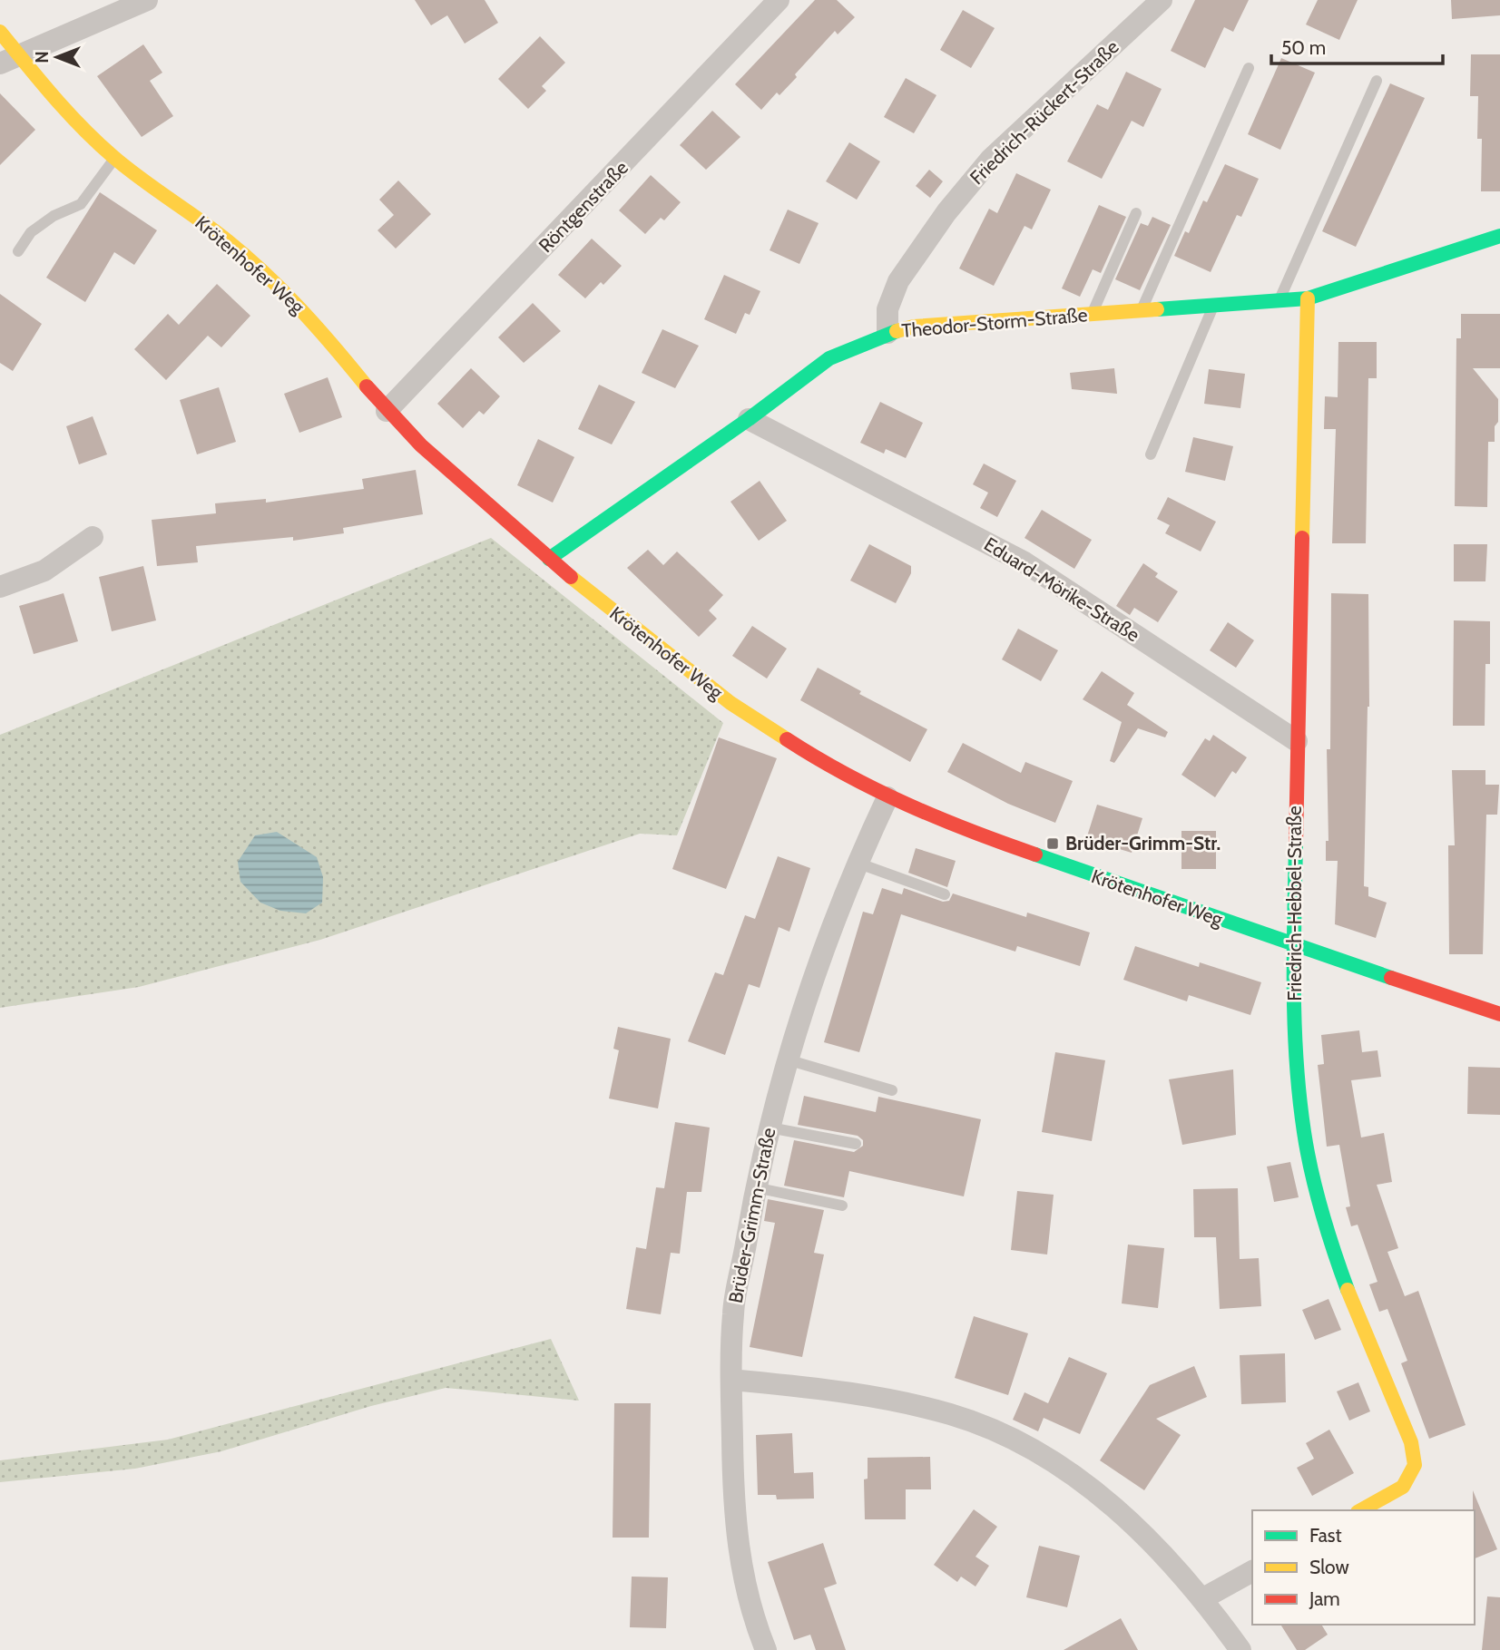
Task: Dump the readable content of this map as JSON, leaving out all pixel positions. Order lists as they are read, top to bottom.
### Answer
{
  "streets": {
    "street": [
      "Friedrich-Rückert-Straße",
      "Röntgenstraße",
      "Krötenhofer Weg",
      "Theodor-Storm-Straße",
      "Eduard-Mörike-Straße",
      "Friedrich-Hebbel-Straße",
      "Brüder-Grimm-Straße"
    ]
  },
  "crossings": [
    ["Friedrich-Rückert-Straße", "Theodor-Storm-Straße"],
    ["Röntgenstraße", "Krötenhofer Weg"],
    ["Krötenhofer Weg", "Theodor-Storm-Straße"],
    ["Krötenhofer Weg", "Friedrich-Hebbel-Straße"],
    ["Krötenhofer Weg", "Brüder-Grimm-Straße"],
    ["Theodor-Storm-Straße", "Eduard-Mörike-Straße"],
    ["Theodor-Storm-Straße", "Friedrich-Hebbel-Straße"],
    ["Eduard-Mörike-Straße", "Friedrich-Hebbel-Straße"]
  ],
  "places": {
    "transit": ["Brüder-Grimm-Str."]
  },
  "legend": ["Fast", "Slow", "Jam"],
  "scale_bar": "50 m",
  "north": "left"
}
